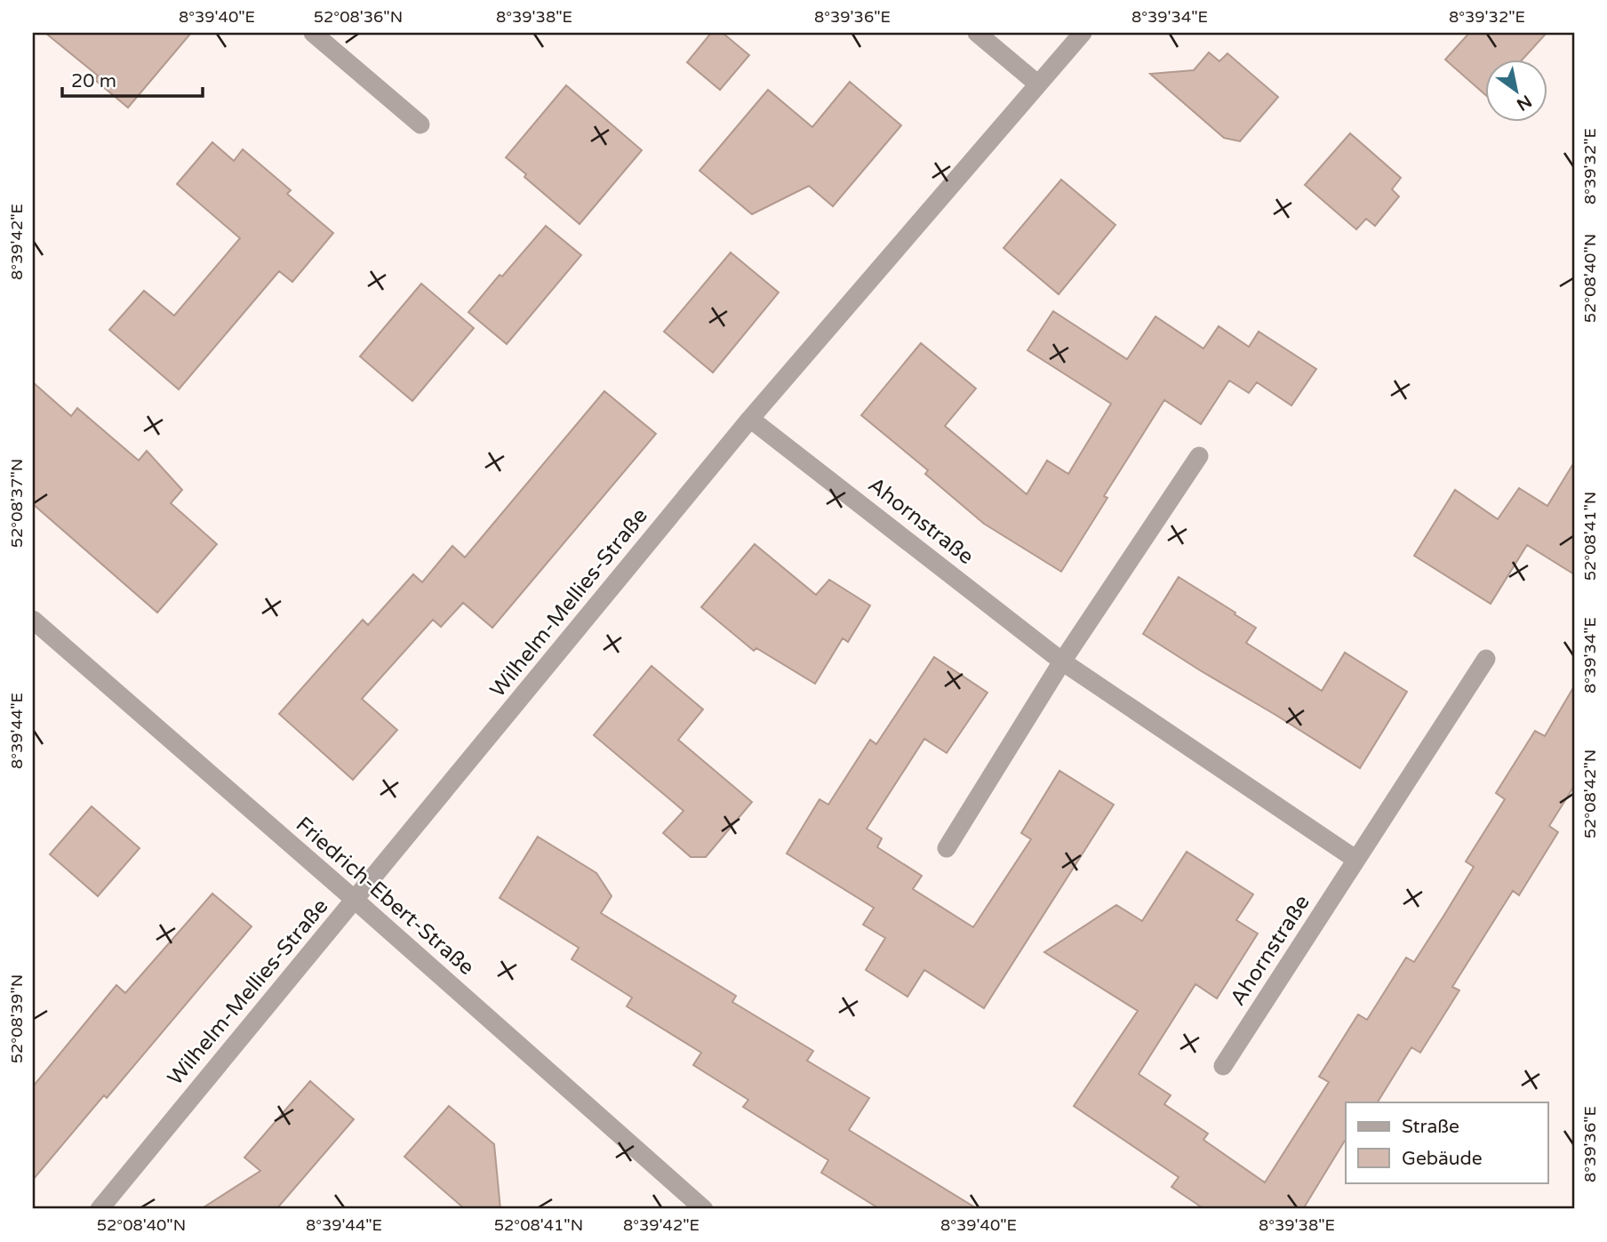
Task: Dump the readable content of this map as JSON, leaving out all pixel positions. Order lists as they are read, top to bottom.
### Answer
{
  "streets": {
    "street": ["Ahornstraße", "Wilhelm-Mellies-Straße", "Friedrich-Ebert-Straße"]
  },
  "crossings": [
    ["Ahornstraße", "Wilhelm-Mellies-Straße"],
    ["Wilhelm-Mellies-Straße", "Friedrich-Ebert-Straße"]
  ],
  "legend": ["Straße", "Gebäude"],
  "scale_bar": "20 m",
  "north": "bottom right",
  "coordinates": [
    "8°39'40\"E",
    "52°08'36\"N",
    "8°39'38\"E",
    "8°39'36\"E",
    "8°39'34\"E",
    "8°39'32\"E",
    "8°39'42\"E",
    "52°08'40\"N",
    "52°08'37\"N",
    "52°08'41\"N",
    "8°39'44\"E",
    "52°08'42\"N",
    "52°08'39\"N"
  ]
}
